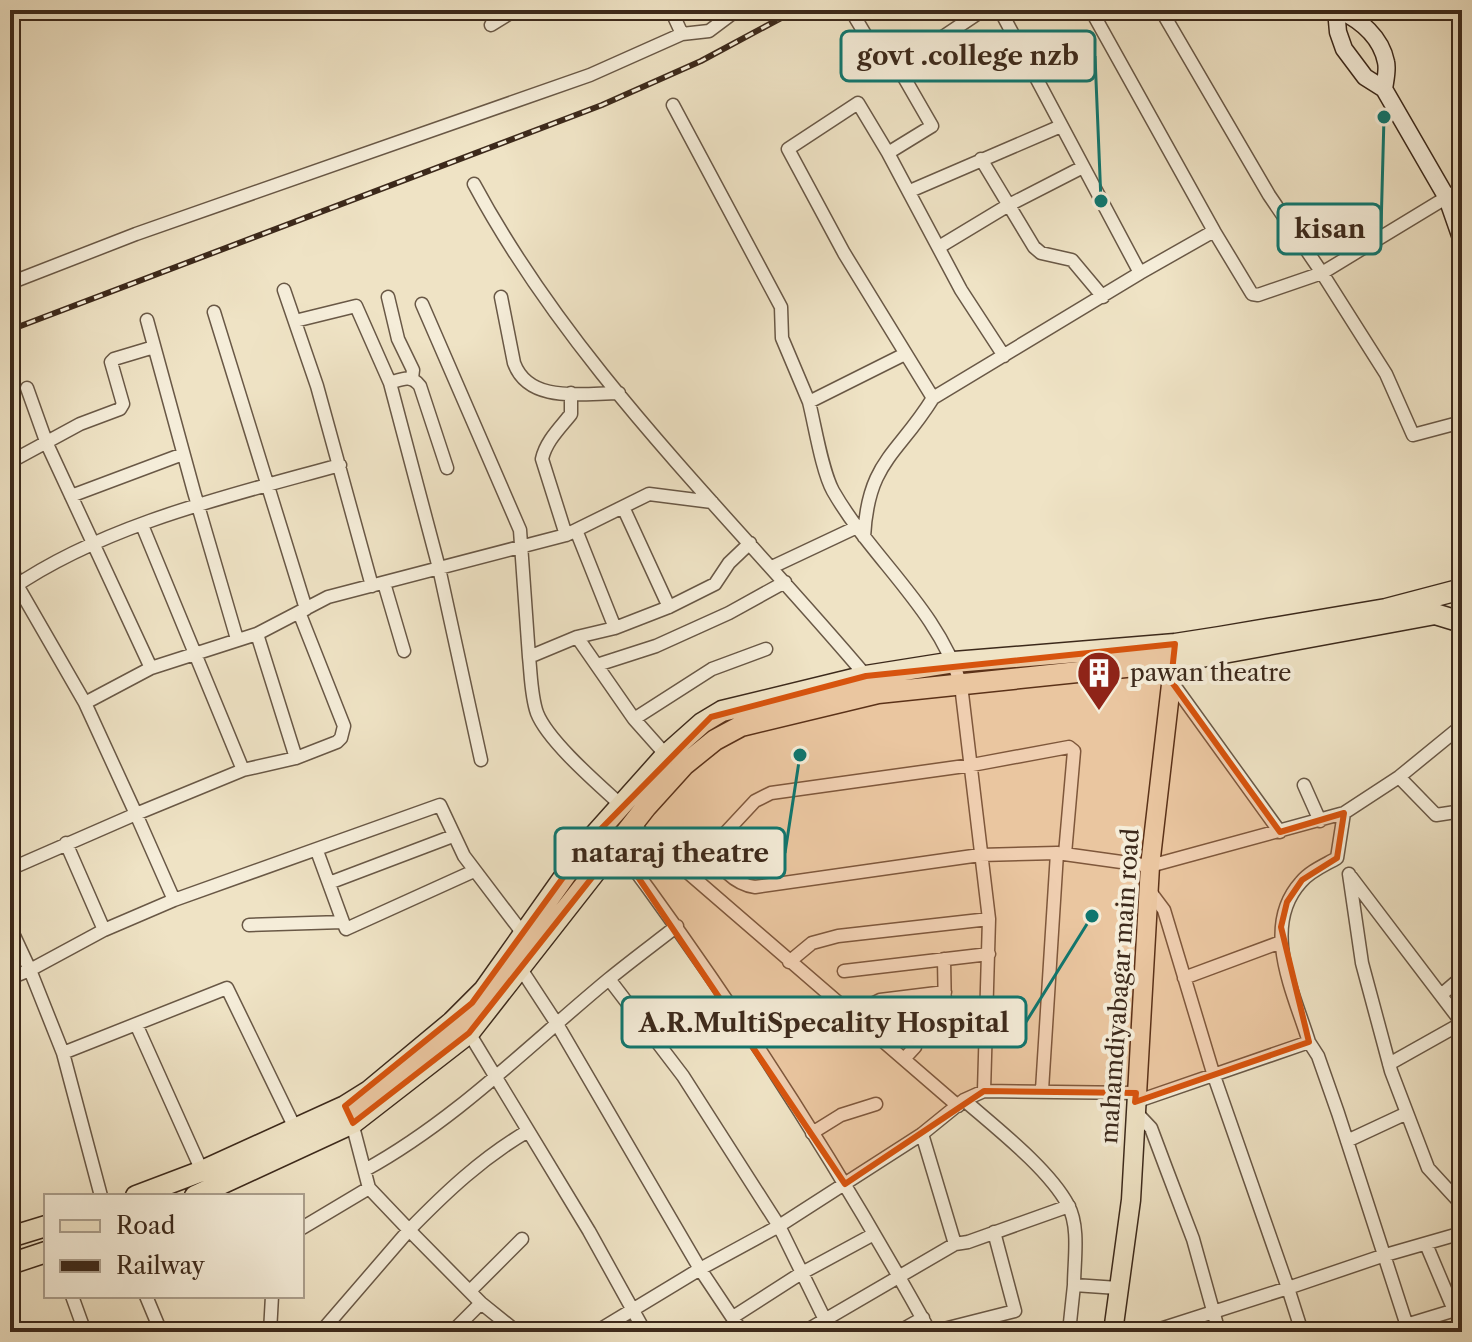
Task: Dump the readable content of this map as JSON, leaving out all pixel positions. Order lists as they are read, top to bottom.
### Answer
{
  "streets": {
    "main road": ["mahamdiyabagar main road"]
  },
  "places": {
    "other": [
      "kisan",
      "govt .college nzb",
      "nataraj theatre",
      "A.R.MultiSpecality Hospital"
    ],
    "building": ["pawan theatre"]
  },
  "legend": ["Road", "Railway"]
}
